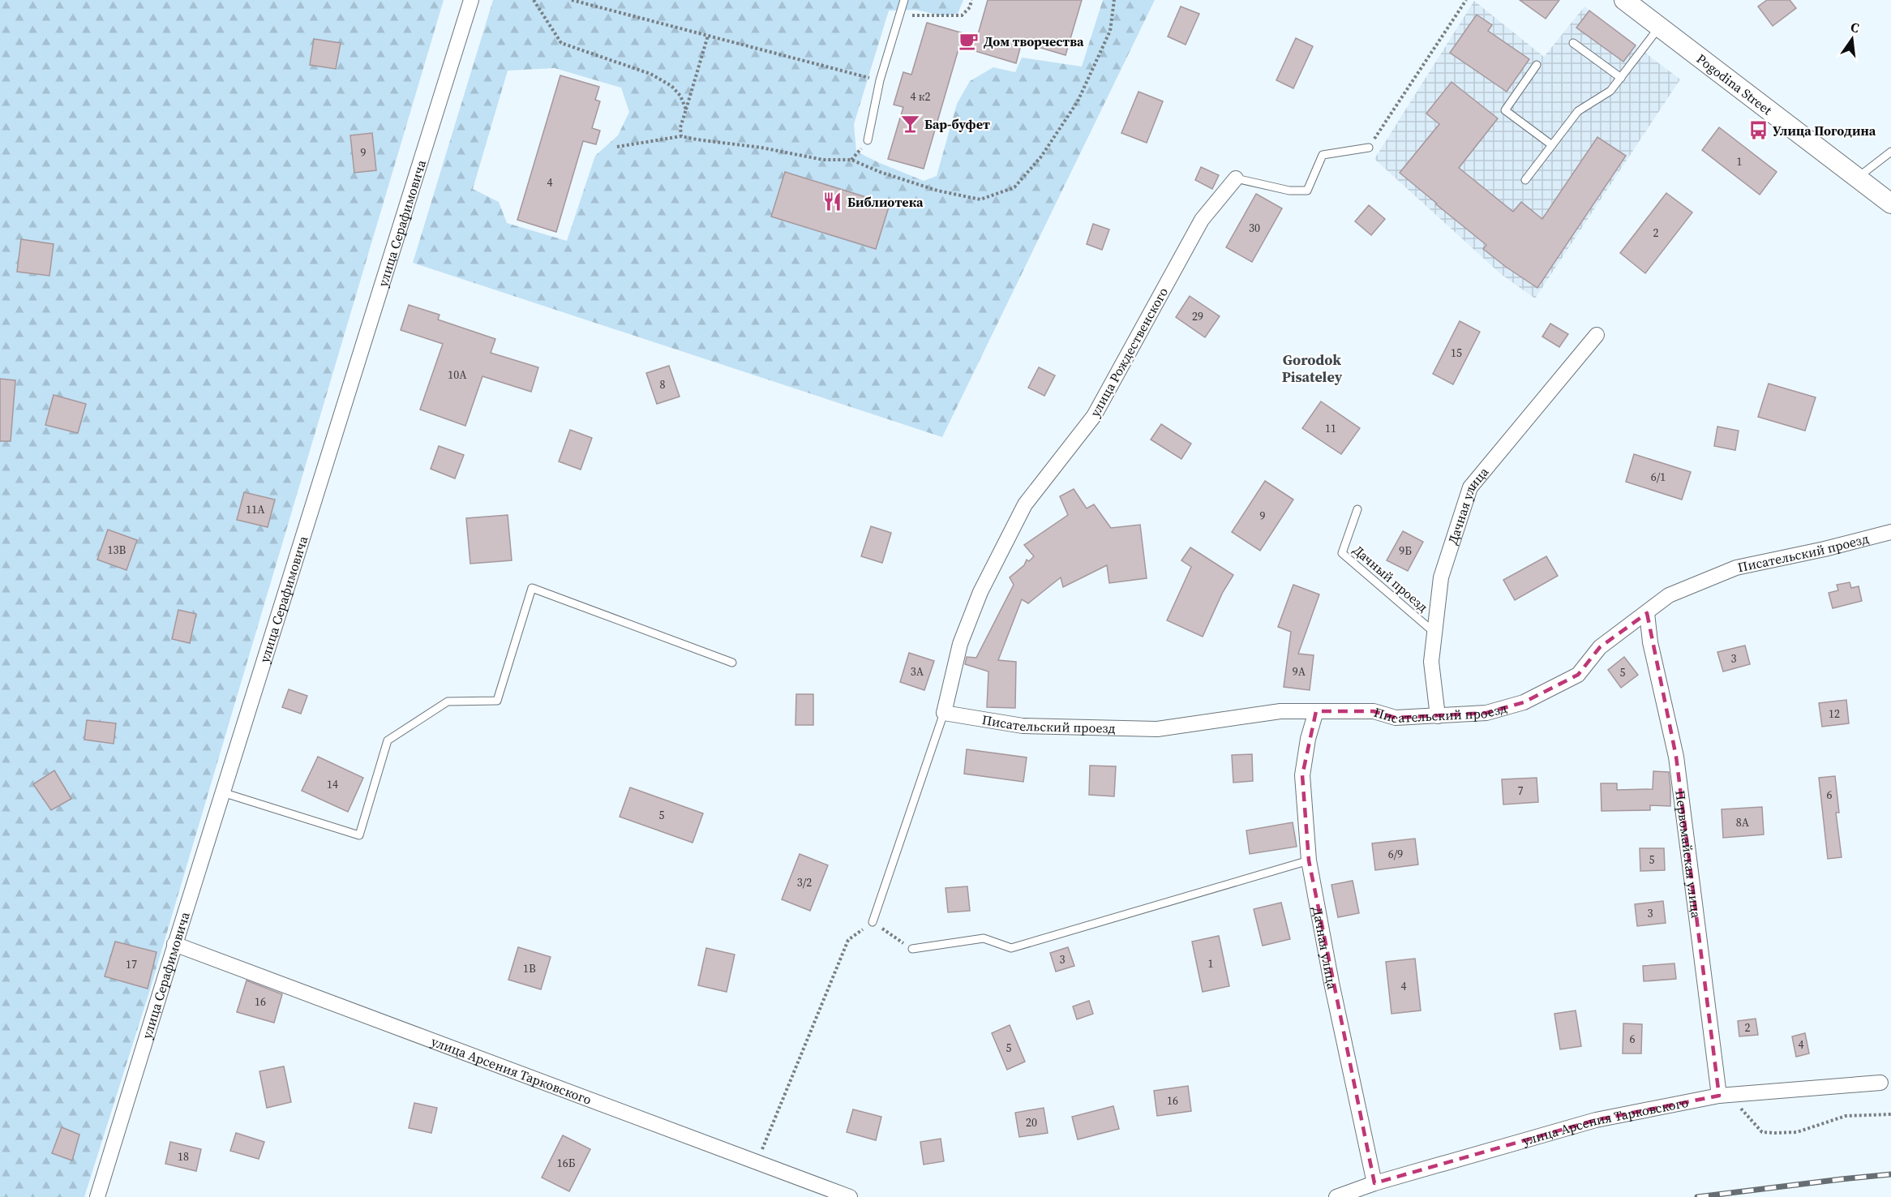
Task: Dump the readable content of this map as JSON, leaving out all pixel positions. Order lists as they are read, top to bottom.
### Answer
{
  "streets": {
    "main road": ["Pogodina Street"],
    "street": [
      "улица Серафимовича",
      "улица Рождественского",
      "Дачная улица",
      "Писательский проезд",
      "Первомайская улица",
      "улица Арсения Тарковского"
    ],
    "lane": ["Дачный проезд"]
  },
  "crossings": [
    ["улица Серафимовича", "улица Арсения Тарковского"],
    ["улица Рождественского", "Писательский проезд"],
    ["Дачная улица", "Писательский проезд"],
    ["Дачная улица", "Дачный проезд"],
    ["Дачная улица", "улица Арсения Тарковского"],
    ["Писательский проезд", "Первомайская улица"],
    ["Первомайская улица", "улица Арсения Тарковского"]
  ],
  "districts": ["Gorodok Pisateley"],
  "places": {
    "cafe": ["Дом творчества"],
    "bar": ["Бар-буфет"],
    "bus stop": ["Улица Погодина"],
    "restaurant": ["Библиотека"]
  },
  "house_numbers": [
    "4 к2",
    "9",
    "1",
    "4",
    "30",
    "2",
    "29",
    "15",
    "10А",
    "8",
    "11",
    "6/1",
    "11А",
    "9",
    "13В",
    "9Б",
    "3",
    "3А",
    "9А",
    "5",
    "12",
    "14",
    "7",
    "6",
    "5",
    "8А",
    "6/9",
    "5",
    "3/2",
    "3",
    "3",
    "1",
    "17",
    "1В",
    "4",
    "16",
    "2",
    "6",
    "4",
    "5",
    "16",
    "20",
    "18",
    "16Б"
  ],
  "north": "top"
}
